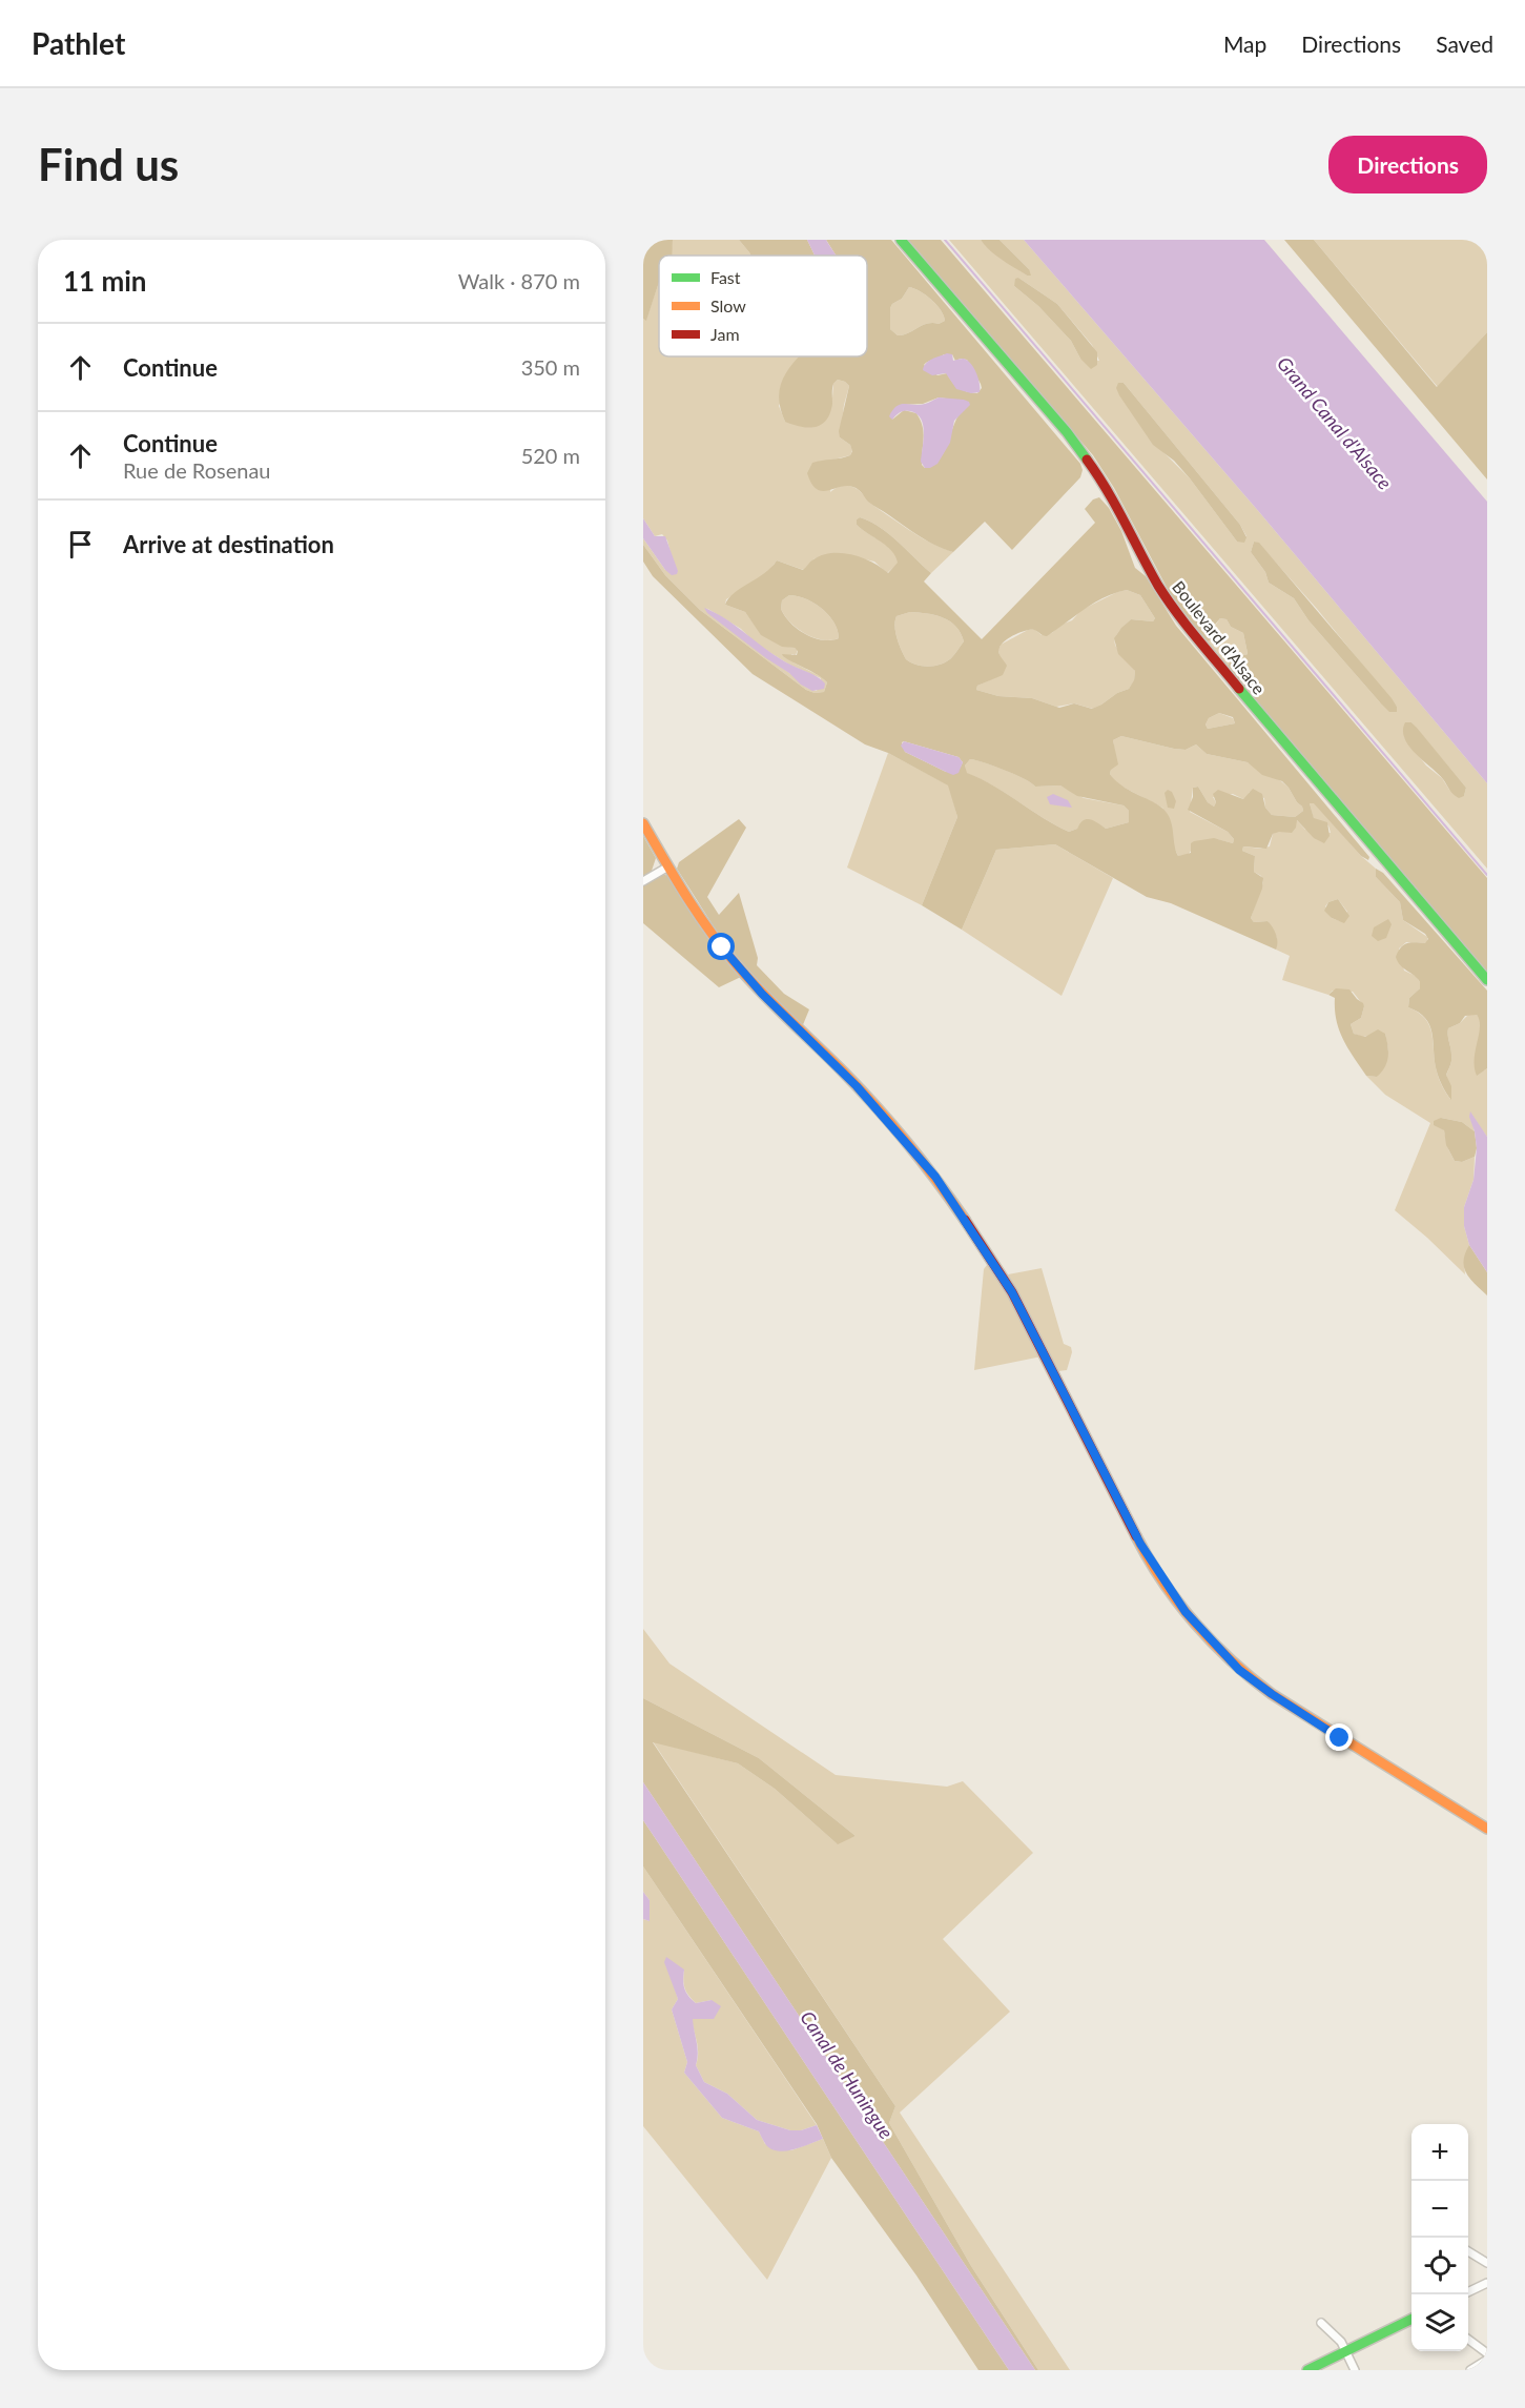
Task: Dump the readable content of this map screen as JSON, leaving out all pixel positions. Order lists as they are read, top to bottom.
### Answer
{
  "streets": {
    "main road": ["Boulevard d'Alsace"]
  },
  "water": ["Grand Canal d'Alsace", "Canal de Huningue"],
  "legend": ["Fast", "Slow", "Jam"],
  "page": {
    "header": "Pathlet",
    "nav": ["Map", "Directions", "Saved"],
    "buttons": "Directions",
    "title": "Find us",
    "heading": ["11 min", "Walk · 870 m"],
    "list": [
      ["Continue", "350 m"],
      ["Continue", "Rue de Rosenau", "520 m"],
      "Arrive at destination"
    ],
    "map_buttons": ["+", "−"]
  }
}
